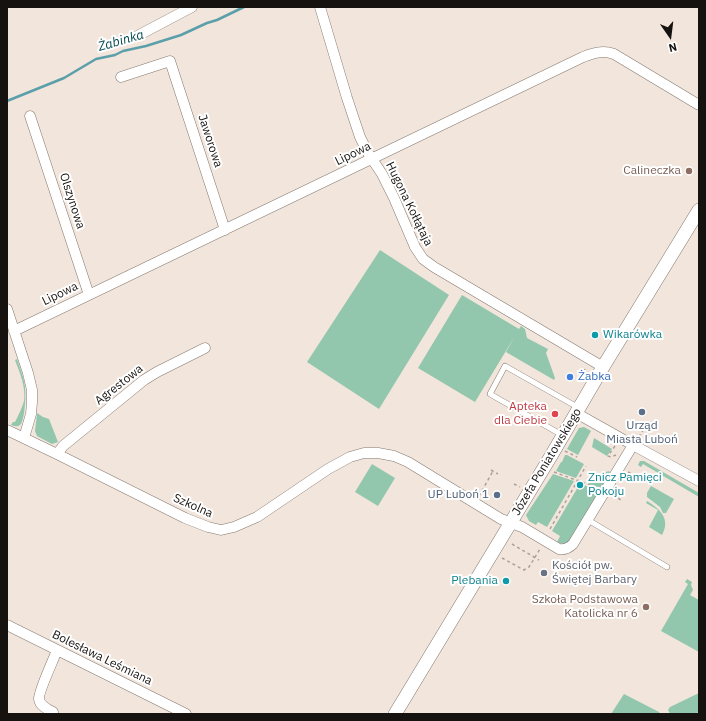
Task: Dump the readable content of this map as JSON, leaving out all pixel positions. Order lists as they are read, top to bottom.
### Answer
{
  "streets": {
    "street": [
      "Jaworowa",
      "Lipowa",
      "Olszynowa",
      "Hugona Kołłątaja",
      "Agrestowa",
      "Józefa Poniatowskiego",
      "Szkolna",
      "Bolesława Leśmiana"
    ]
  },
  "crossings": [
    ["Jaworowa", "Lipowa"],
    ["Lipowa", "Olszynowa"],
    ["Lipowa", "Hugona Kołłątaja"],
    ["Hugona Kołłątaja", "Józefa Poniatowskiego"],
    ["Agrestowa", "Szkolna"],
    ["Józefa Poniatowskiego", "Szkolna"]
  ],
  "water": ["Żabinka"],
  "places": [
    "Calineczka",
    "Wikarówka",
    "Żabka",
    "Urząd Miasta Luboń",
    "Apteka dla Ciebie",
    "Znicz Pamięci Pokoju",
    "UP Luboń 1",
    "Kościół pw. Świętej Barbary",
    "Plebania",
    "Szkoła Podstawowa Katolicka nr 6"
  ],
  "north": "bottom"
}
